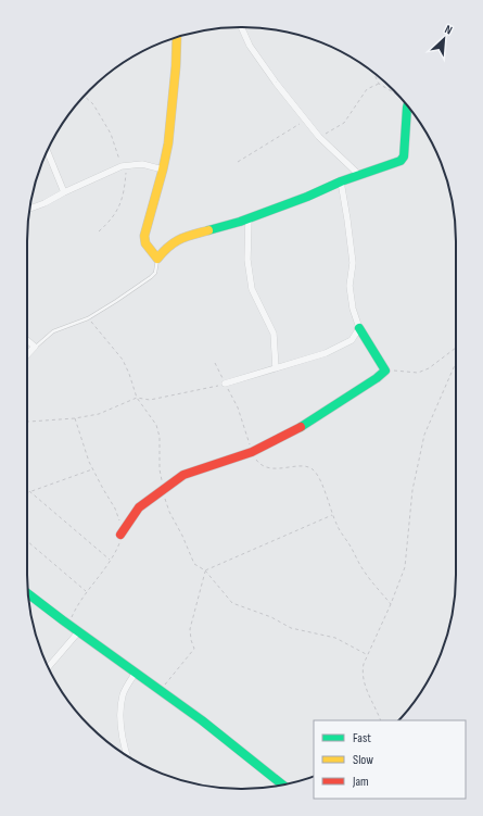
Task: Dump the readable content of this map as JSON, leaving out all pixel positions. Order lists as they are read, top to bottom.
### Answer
{
  "legend": ["Fast", "Slow", "Jam"],
  "north": "top right"
}
